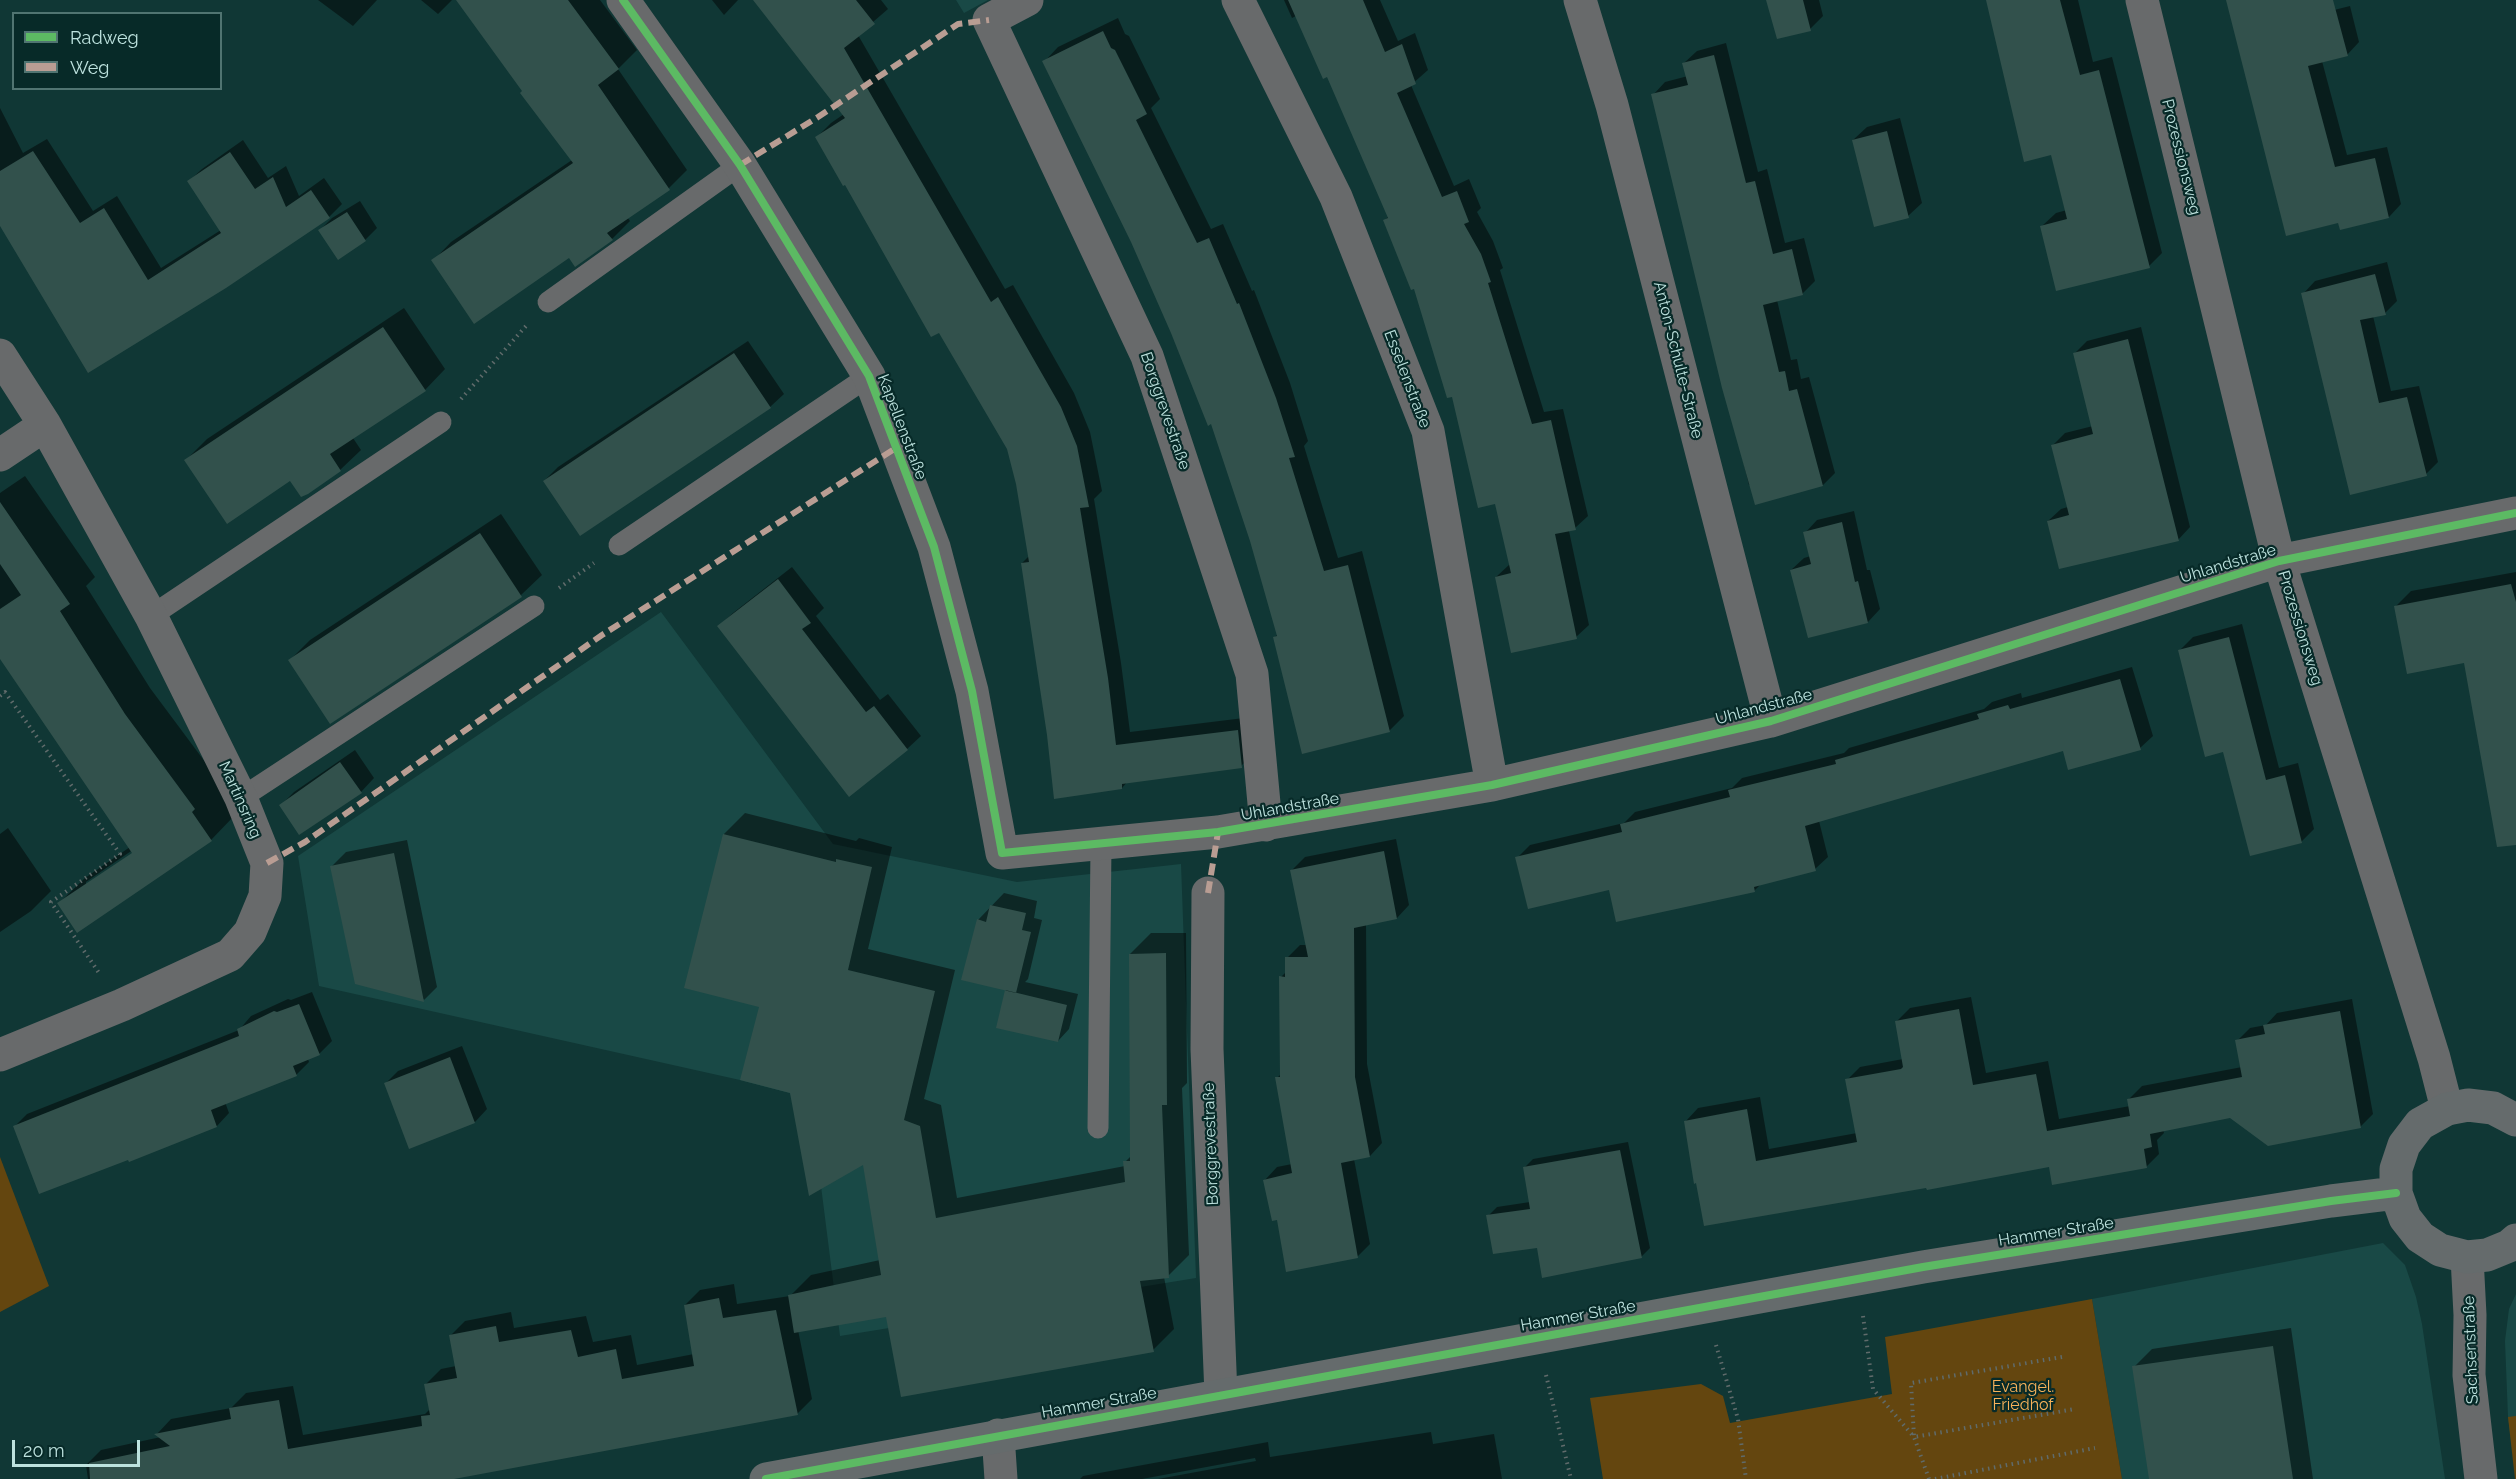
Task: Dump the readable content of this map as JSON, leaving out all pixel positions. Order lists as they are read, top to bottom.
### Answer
{
  "streets": {
    "main road": ["Hammer Straße"],
    "street": [
      "Prozessionsweg",
      "Anton-Schulte-Straße",
      "Esselenstraße",
      "Borggrevestraße",
      "Kapellenstraße",
      "Uhlandstraße",
      "Martinsring",
      "Sachsenstraße"
    ]
  },
  "crossings": [
    ["Prozessionsweg", "Uhlandstraße"],
    ["Anton-Schulte-Straße", "Uhlandstraße"],
    ["Esselenstraße", "Uhlandstraße"],
    ["Borggrevestraße", "Uhlandstraße"],
    ["Borggrevestraße", "Hammer Straße"],
    ["Kapellenstraße", "Uhlandstraße"]
  ],
  "parks": ["Evangel. Friedhof"],
  "legend": ["Radweg", "Weg"],
  "scale_bar": "20 m"
}
